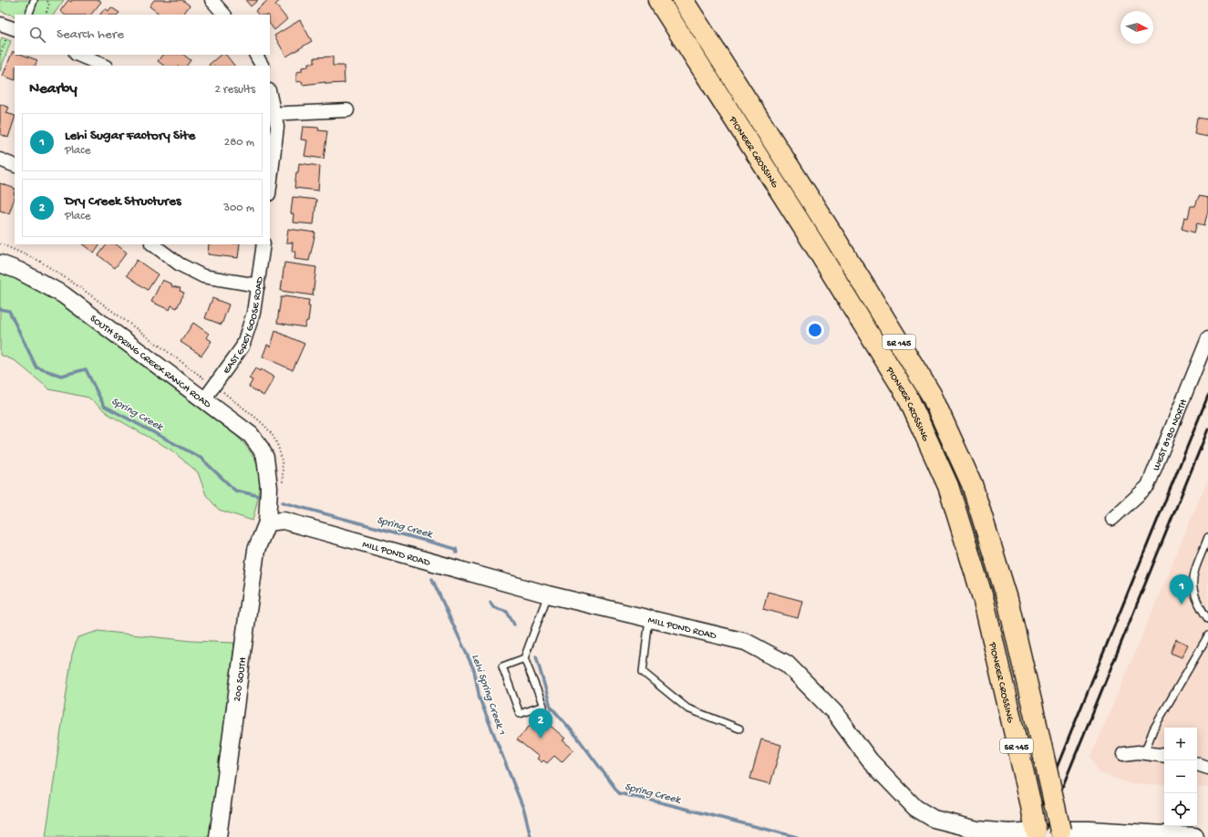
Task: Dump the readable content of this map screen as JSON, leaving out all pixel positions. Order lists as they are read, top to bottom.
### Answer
{
  "streets": {
    "highway": ["PIONEER CROSSING", "SR 145"],
    "street": [
      "EAST GREY GOOSE ROAD",
      "SOUTH SPRING CREEK RANCH ROAD",
      "WEST 8180 NORTH",
      "MILL POND ROAD",
      "200 SOUTH"
    ]
  },
  "crossings": [
    ["PIONEER CROSSING", "MILL POND ROAD"],
    ["EAST GREY GOOSE ROAD", "SOUTH SPRING CREEK RANCH ROAD"],
    ["SOUTH SPRING CREEK RANCH ROAD", "MILL POND ROAD"],
    ["SOUTH SPRING CREEK RANCH ROAD", "200 SOUTH"],
    ["MILL POND ROAD", "200 SOUTH"]
  ],
  "water": ["Spring Creek", "Lehi Spring Creek 1"],
  "north": "right",
  "page": {
    "search": "Search here",
    "heading": ["Nearby", "2 results"],
    "list": [
      {
        "mark": "1",
        "name": "Lehi Sugar Factory Site",
        "note": "Place",
        "value": "280 m"
      },
      {
        "mark": "2",
        "name": "Dry Creek Structures",
        "note": "Place",
        "value": "300 m"
      }
    ],
    "pins": ["1", "2"],
    "map_buttons": ["+", "−"]
  }
}
